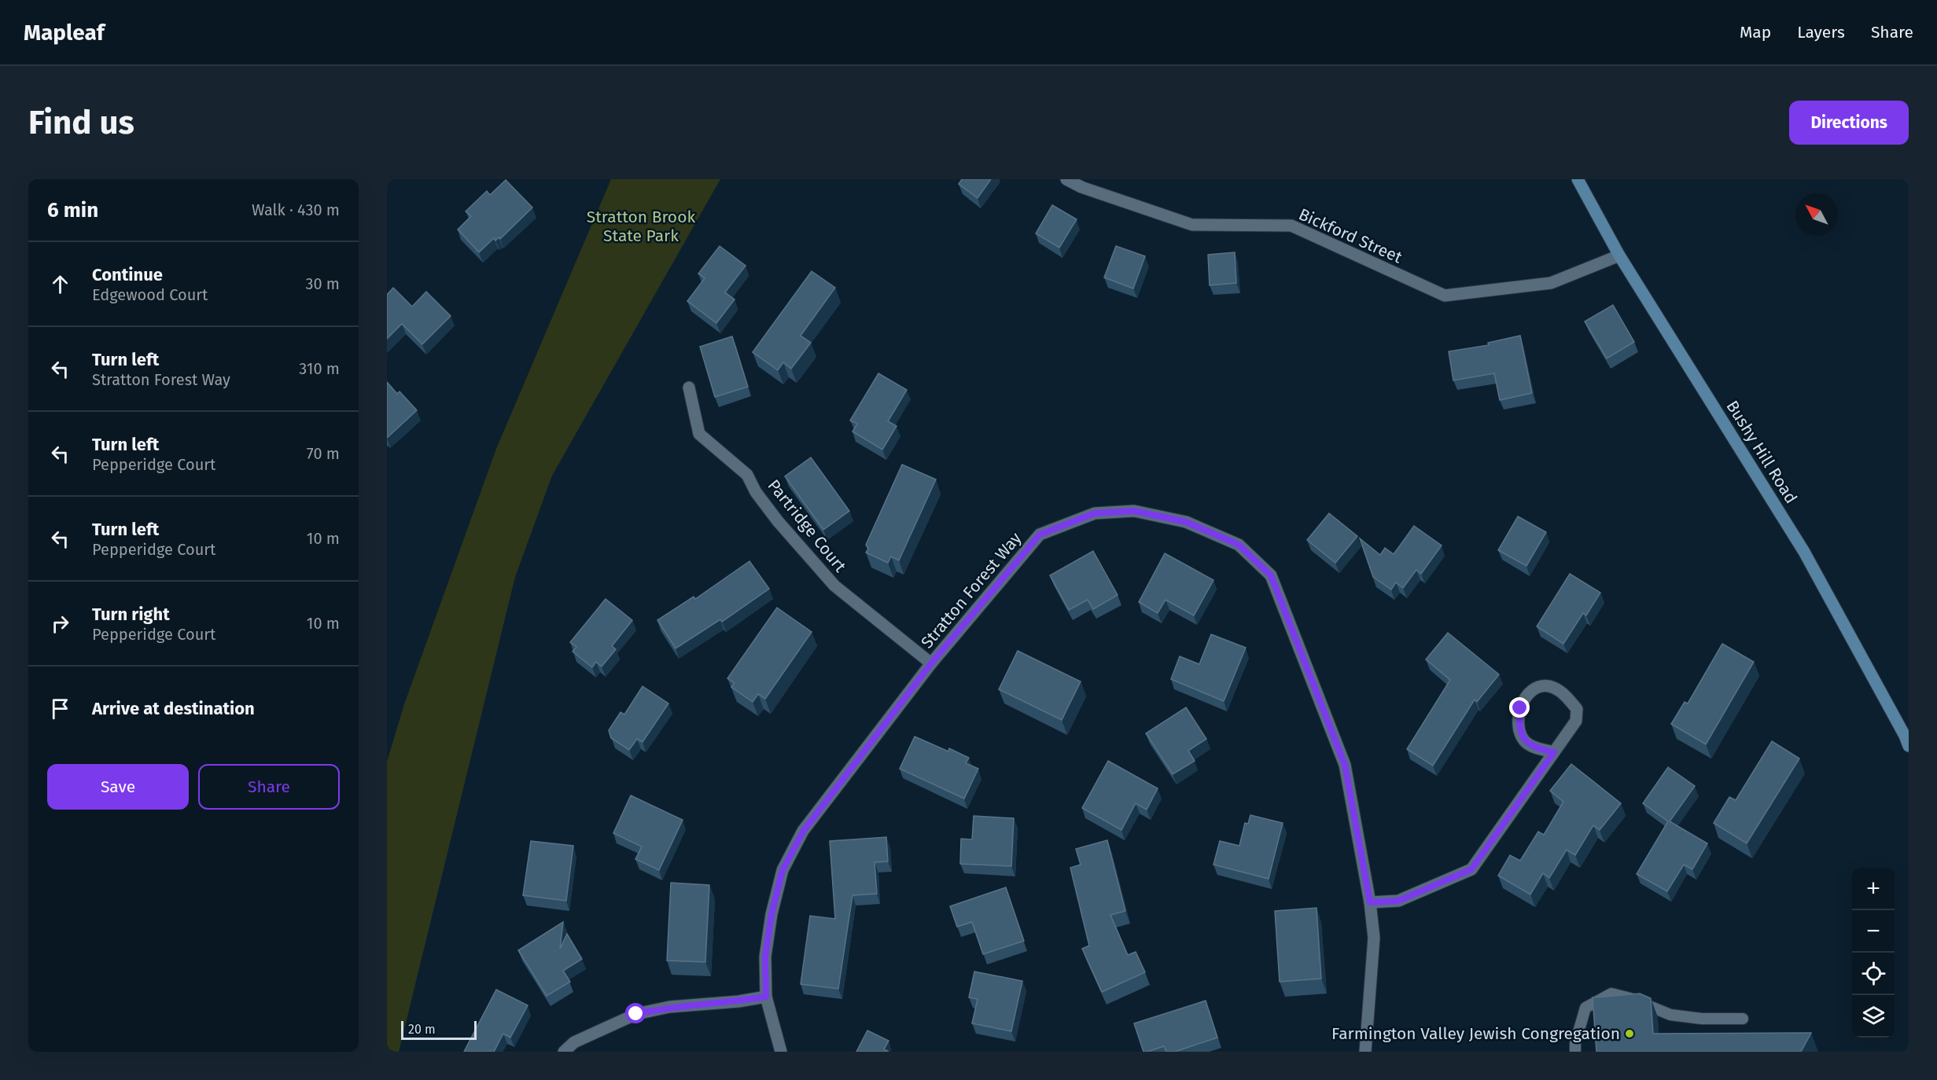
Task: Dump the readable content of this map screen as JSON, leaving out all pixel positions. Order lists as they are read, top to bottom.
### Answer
{
  "streets": {
    "main road": ["Bushy Hill Road"],
    "street": ["Bickford Street", "Partridge Court", "Stratton Forest Way"]
  },
  "crossings": [
    ["Bickford Street", "Bushy Hill Road"],
    ["Partridge Court", "Stratton Forest Way"]
  ],
  "parks": ["Stratton Brook State Park"],
  "places": ["Farmington Valley Jewish Congregation"],
  "scale_bar": "20 m",
  "north": "top left",
  "page": {
    "header": "Mapleaf",
    "nav": ["Map", "Layers", "Share"],
    "buttons": [
      "Directions",
      ["Save", "Share"]
    ],
    "title": "Find us",
    "heading": ["6 min", "Walk · 430 m"],
    "list": [
      ["Continue", "Edgewood Court", "30 m"],
      ["Turn left", "Stratton Forest Way", "310 m"],
      ["Turn left", "Pepperidge Court", "70 m"],
      ["Turn left", "Pepperidge Court", "10 m"],
      ["Turn right", "Pepperidge Court", "10 m"],
      "Arrive at destination"
    ],
    "map_buttons": ["+", "−"],
    "scale": "20 m"
  }
}
